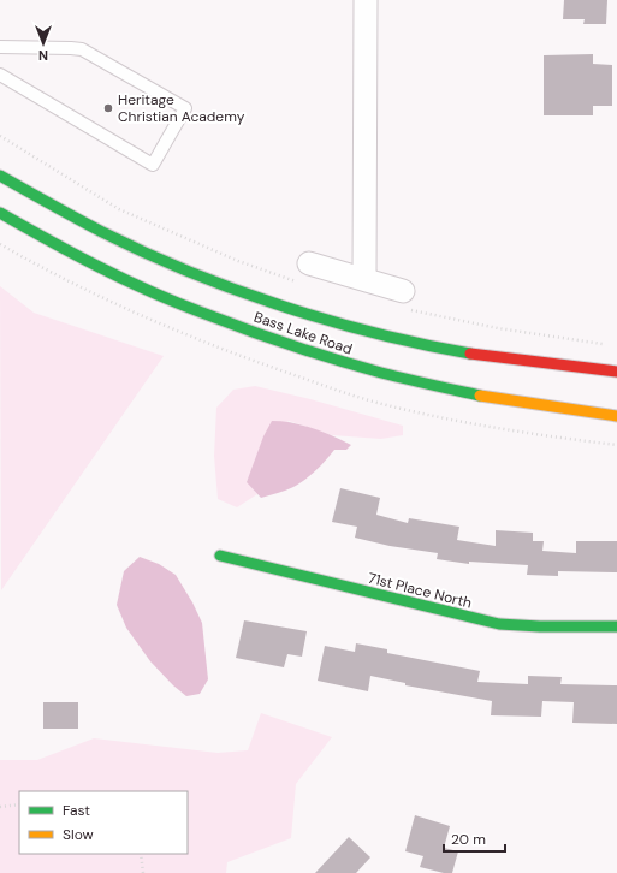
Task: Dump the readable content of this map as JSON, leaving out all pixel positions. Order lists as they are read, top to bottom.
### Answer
{
  "streets": {
    "main road": ["Bass Lake Road", "71st Place North"]
  },
  "places": ["Heritage Christian Academy"],
  "legend": ["Fast", "Slow"],
  "scale_bar": "20 m",
  "north": "bottom"
}
